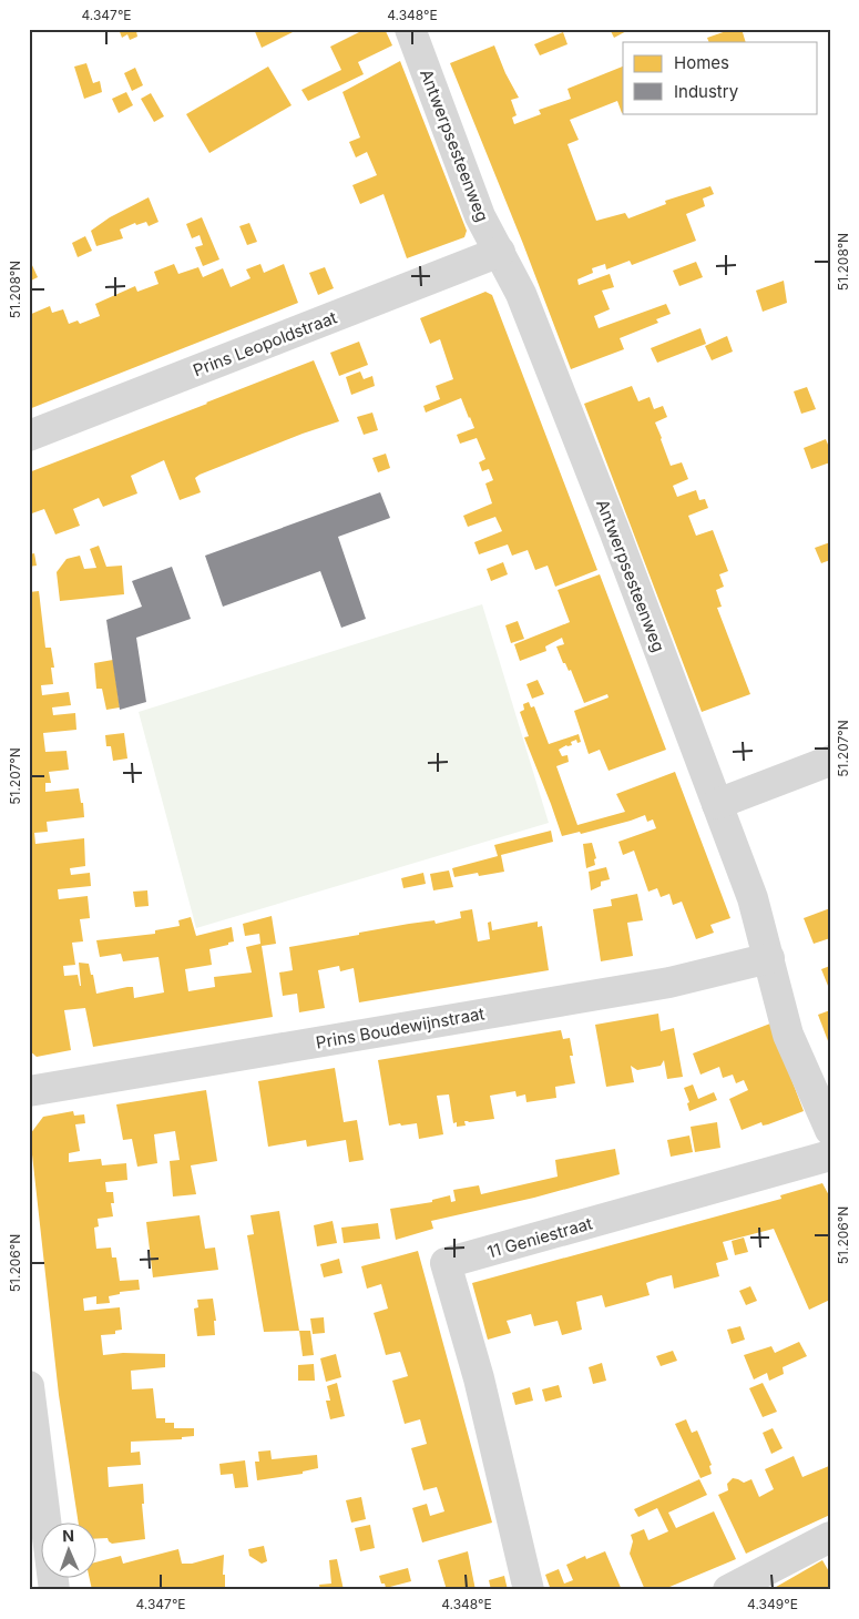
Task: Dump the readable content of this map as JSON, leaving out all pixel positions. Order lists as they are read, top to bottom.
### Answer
{
  "streets": {
    "street": [
      "Antwerpsesteenweg",
      "Prins Leopoldstraat",
      "Prins Boudewijnstraat",
      "11 Geniestraat"
    ]
  },
  "crossings": [
    ["Antwerpsesteenweg", "Prins Leopoldstraat"],
    ["Antwerpsesteenweg", "Prins Boudewijnstraat"]
  ],
  "legend": ["Homes", "Industry"],
  "north": "top",
  "coordinates": [
    "4.347°E",
    "4.348°E",
    "51.208°N",
    "51.207°N",
    "51.206°N",
    "4.349°E"
  ]
}
